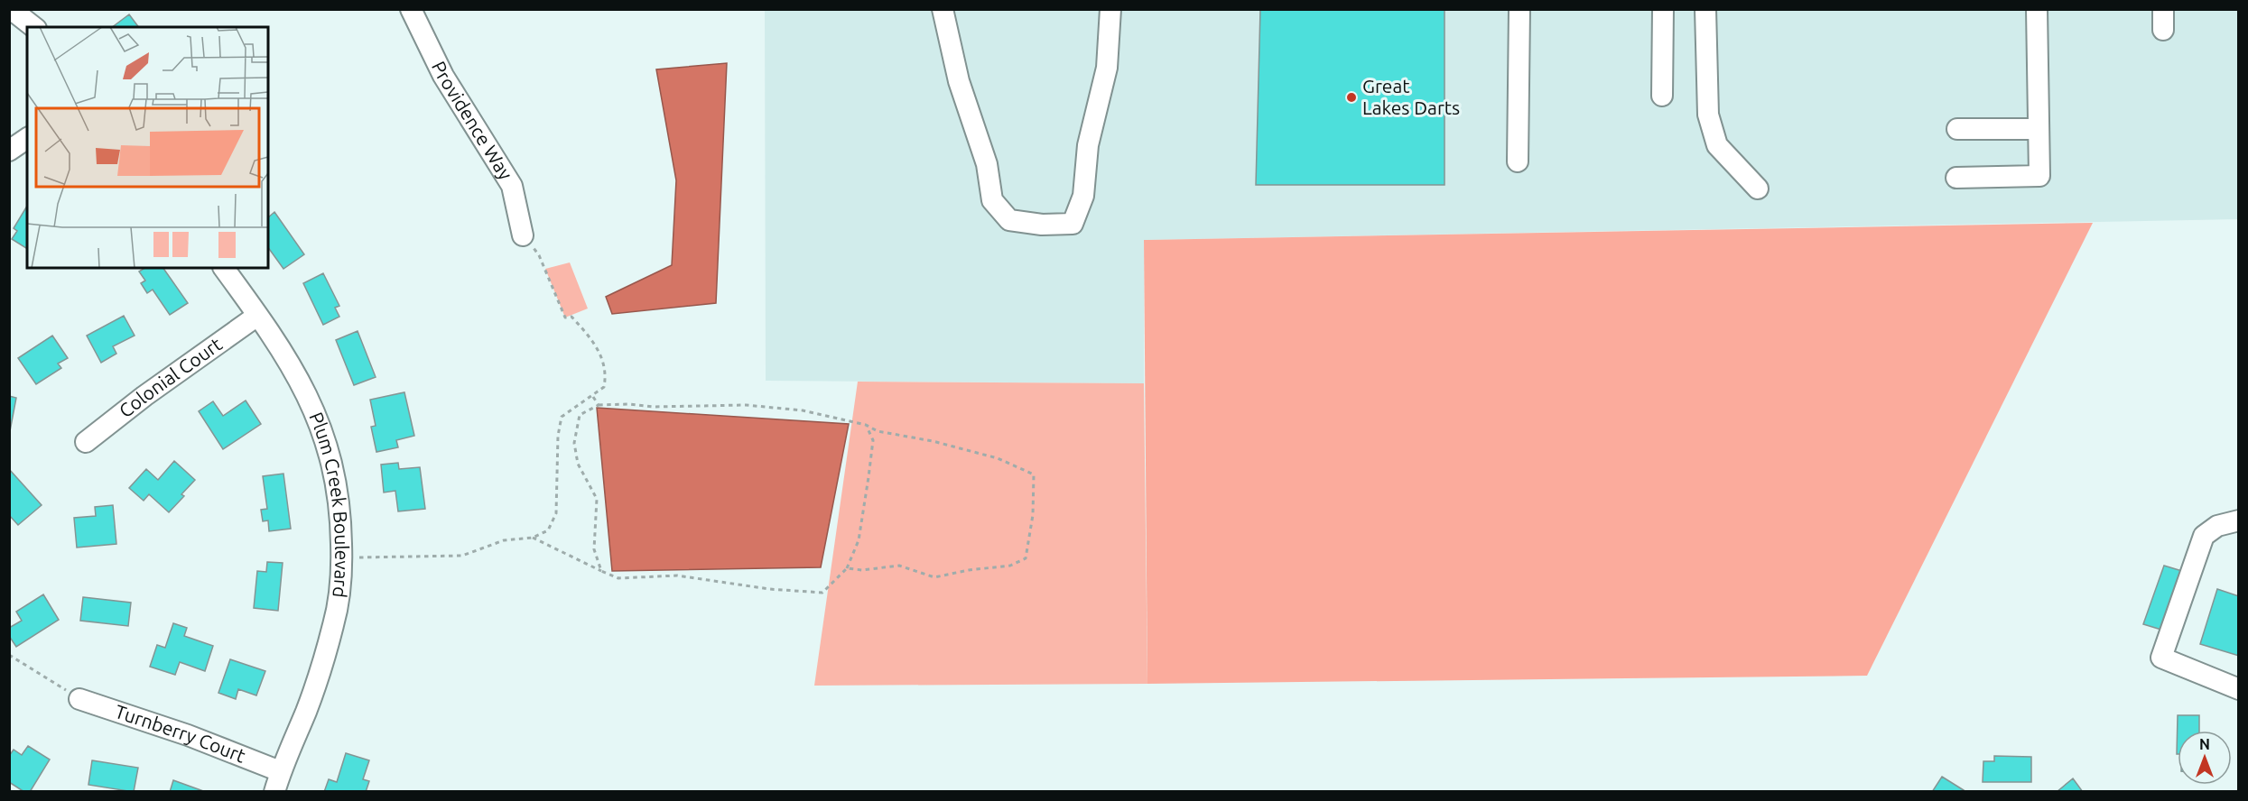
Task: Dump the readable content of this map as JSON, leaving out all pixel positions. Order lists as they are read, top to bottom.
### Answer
{
  "streets": {
    "street": [
      "Providence Way",
      "Colonial Court",
      "Plum Creek Boulevard",
      "Turnberry Court"
    ]
  },
  "crossings": [
    ["Colonial Court", "Plum Creek Boulevard"],
    ["Plum Creek Boulevard", "Turnberry Court"]
  ],
  "places": ["Great Lakes Darts"],
  "north": "top"
}
